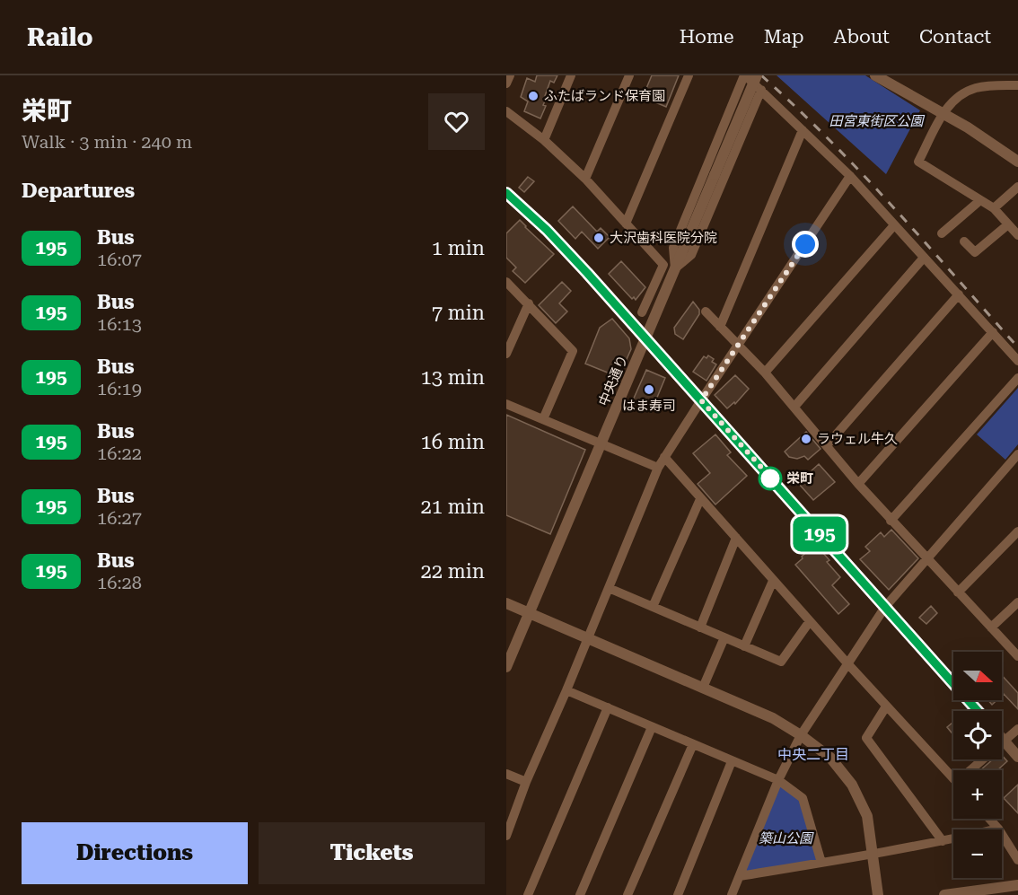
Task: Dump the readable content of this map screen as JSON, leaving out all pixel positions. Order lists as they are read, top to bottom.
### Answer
{
  "streets": {
    "street": ["中央通り"]
  },
  "districts": ["中央二丁目"],
  "parks": ["田宮東街区公園", "築山公園"],
  "places": [
    "ふたばランド保育園",
    "大沢歯科医院分院",
    "はま寿司",
    "ラウェル牛久",
    "栄町"
  ],
  "lines": ["bus line 195"],
  "north": "right",
  "page": {
    "header": "Railo",
    "nav": [
      "Home",
      "Map",
      "About",
      "Contact"
    ],
    "heading": [
      ["栄町", "Walk · 3 min · 240 m"],
      "Departures"
    ],
    "on_map": "195",
    "list": [
      {
        "mark": "195",
        "name": "Bus",
        "note": "16:07",
        "value": "1 min"
      },
      {
        "mark": "195",
        "name": "Bus",
        "note": "16:13",
        "value": "7 min"
      },
      {
        "mark": "195",
        "name": "Bus",
        "note": "16:19",
        "value": "13 min"
      },
      {
        "mark": "195",
        "name": "Bus",
        "note": "16:22",
        "value": "16 min"
      },
      {
        "mark": "195",
        "name": "Bus",
        "note": "16:27",
        "value": "21 min"
      },
      {
        "mark": "195",
        "name": "Bus",
        "note": "16:28",
        "value": "22 min"
      }
    ],
    "map_buttons": ["+", "−"],
    "buttons": ["Directions", "Tickets"]
  }
}
